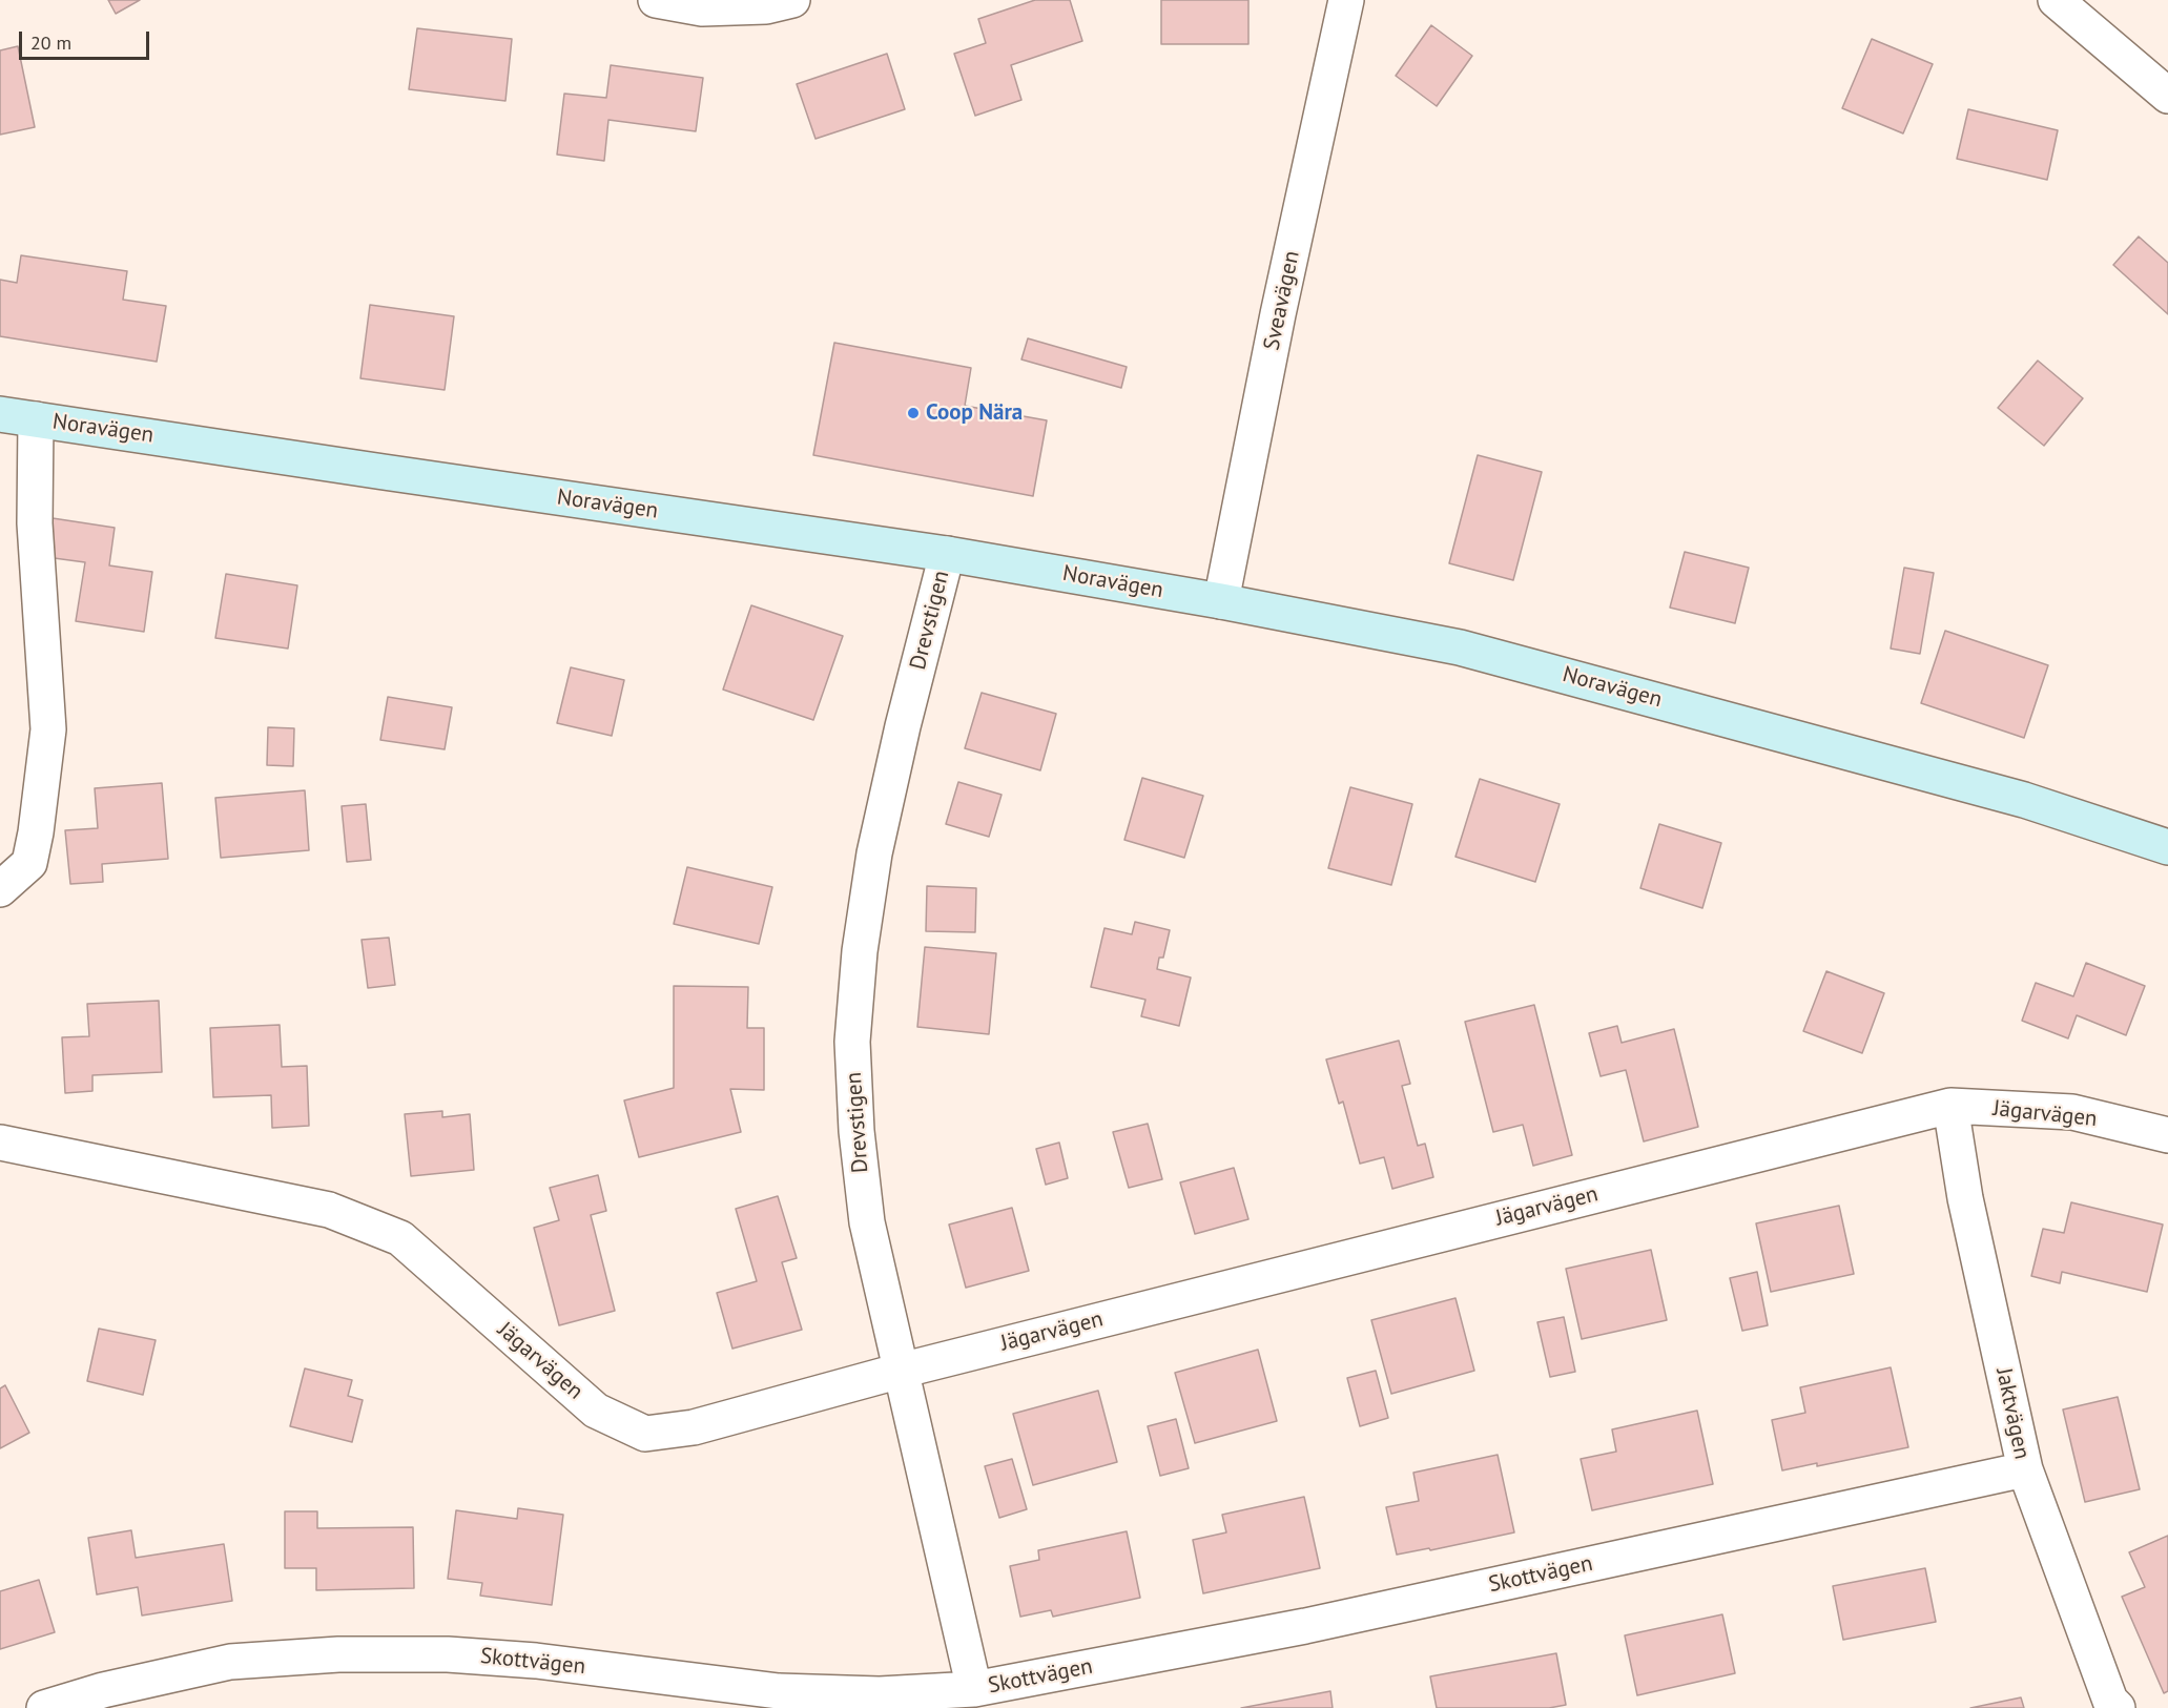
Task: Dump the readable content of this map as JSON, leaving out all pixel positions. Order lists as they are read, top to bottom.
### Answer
{
  "streets": {
    "street": [
      "Sveavägen",
      "Noravägen",
      "Drevstigen",
      "Jägarvägen",
      "Jaktvägen",
      "Skottvägen"
    ]
  },
  "crossings": [
    ["Sveavägen", "Noravägen"],
    ["Noravägen", "Drevstigen"],
    ["Drevstigen", "Jägarvägen"],
    ["Drevstigen", "Skottvägen"],
    ["Jägarvägen", "Jaktvägen"],
    ["Jaktvägen", "Skottvägen"]
  ],
  "places": ["Coop Nära"],
  "scale_bar": "20 m"
}
